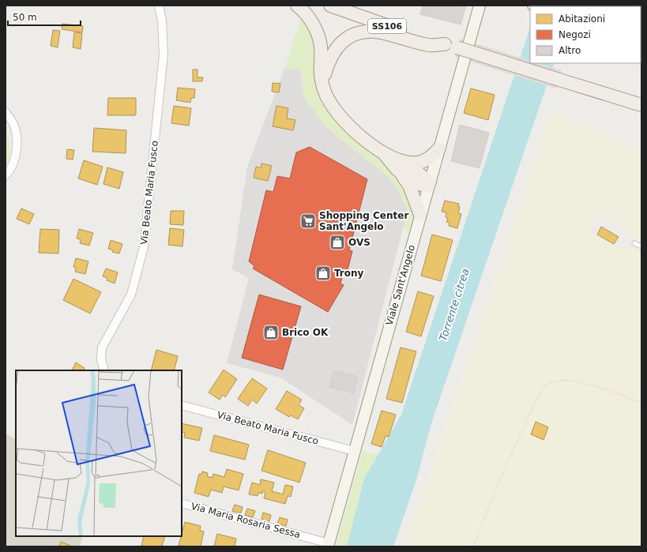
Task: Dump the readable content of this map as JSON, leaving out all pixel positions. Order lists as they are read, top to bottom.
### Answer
{
  "streets": {
    "main road": ["SS106", "Viale Sant'Angelo"],
    "street": ["Via Beato Maria Fusco", "Via Maria Rosaria Sessa"]
  },
  "crossings": [
    ["Via Beato Maria Fusco", "Viale Sant'Angelo"],
    ["Viale Sant'Angelo", "Via Maria Rosaria Sessa"]
  ],
  "water": ["Torrente citrea"],
  "places": {
    "supermarket": ["Shopping Center Sant'Angelo"],
    "shop": ["OVS", "Trony", "Brico OK"]
  },
  "legend": ["Abitazioni", "Negozi", "Altro"],
  "scale_bar": "50 m"
}
